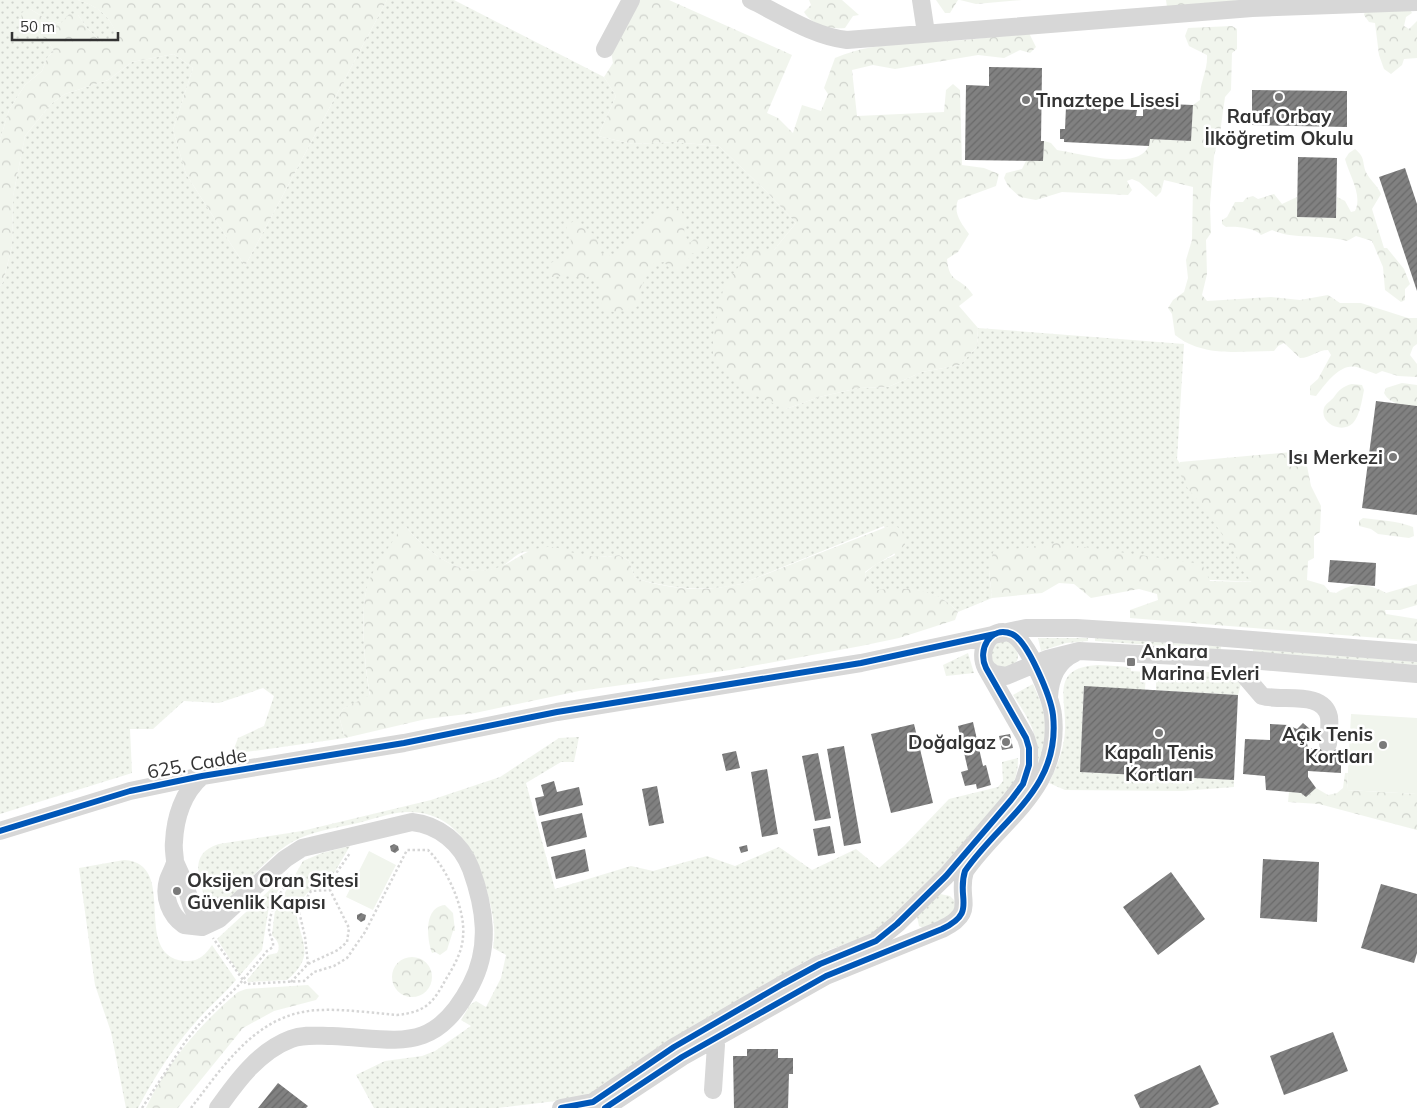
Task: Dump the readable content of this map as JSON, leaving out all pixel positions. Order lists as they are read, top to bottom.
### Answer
{
  "streets": {
    "street": ["625. Cadde"]
  },
  "places": {
    "other": [
      "Rauf Orbay İlköğretim Okulu",
      "Tınaztepe Lisesi",
      "Isı Merkezi",
      "Kapalı Tenis Kortları",
      "Doğalgaz",
      "Açık Tenis Kortları",
      "Oksijen Oran Sitesi Güvenlik Kapısı"
    ],
    "transit": ["Ankara Marina Evleri"]
  },
  "scale_bar": "50 m"
}
